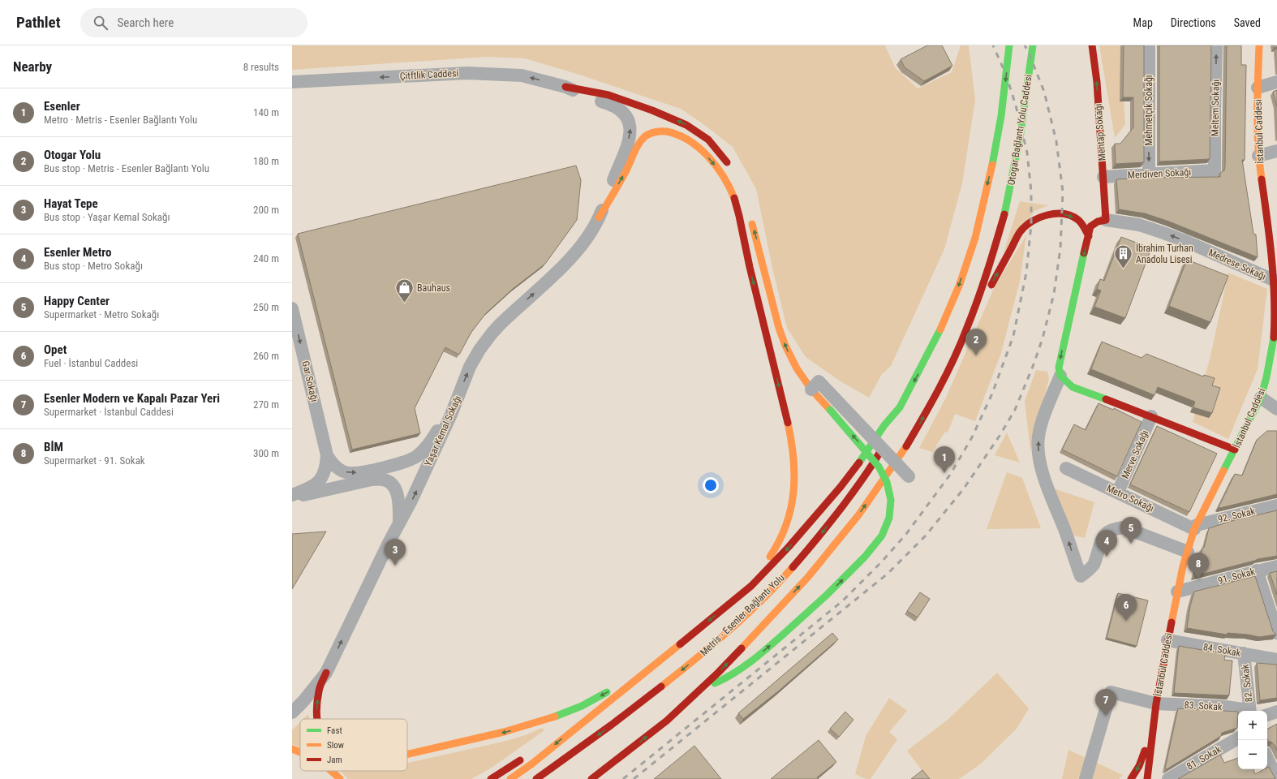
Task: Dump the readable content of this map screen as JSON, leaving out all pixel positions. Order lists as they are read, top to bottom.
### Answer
{
  "streets": {
    "main road": [
      "Otogar Bağlantı Yolu Caddesi",
      "İstanbul Caddesi",
      "Mehtap Sokağı",
      "Metris - Esenler Bağlantı Yolu"
    ],
    "street": [
      "Çitftlik Caddesi",
      "Meltem Sokağı",
      "Mehmetçik Sokağı",
      "Merdiven Sokağı",
      "Medrese Sokağı",
      "Gar Sokağı",
      "Yaşar Kemal Sokağı",
      "Merve Sokağı",
      "Metro Sokağı",
      "92. Sokak",
      "91. Sokak",
      "84. Sokak",
      "82. Sokak",
      "83. Sokak",
      "81. Sokak"
    ]
  },
  "crossings": [
    ["Çitftlik Caddesi", "Yaşar Kemal Sokağı"],
    ["Meltem Sokağı", "Merdiven Sokağı"],
    ["Mehmetçik Sokağı", "Merdiven Sokağı"],
    ["İstanbul Caddesi", "Medrese Sokağı"],
    ["İstanbul Caddesi", "Metro Sokağı"],
    ["İstanbul Caddesi", "92. Sokak"],
    ["İstanbul Caddesi", "91. Sokak"],
    ["İstanbul Caddesi", "84. Sokak"],
    ["İstanbul Caddesi", "83. Sokak"],
    ["Mehtap Sokağı", "Merdiven Sokağı"],
    ["Mehtap Sokağı", "Medrese Sokağı"],
    ["Merve Sokağı", "Metro Sokağı"],
    ["Metro Sokağı", "92. Sokak"],
    ["84. Sokak", "82. Sokak"]
  ],
  "one_way": [
    "Meltem Sokağı",
    "Mehmetçik Sokağı",
    "Mehtap Sokağı",
    "Medrese Sokağı",
    "Gar Sokağı",
    "Yaşar Kemal Sokağı"
  ],
  "places": {
    "building": ["İbrahim Turhan Anadolu Lisesi"],
    "shop": ["Bauhaus"]
  },
  "legend": ["Fast", "Slow", "Jam"],
  "page": {
    "header": "Pathlet",
    "search": "Search here",
    "nav": ["Map", "Directions", "Saved"],
    "heading": ["Nearby", "8 results"],
    "list": [
      {
        "mark": "1",
        "name": "Esenler",
        "note": "Metro · Metris - Esenler Bağlantı Yolu",
        "value": "140 m"
      },
      {
        "mark": "2",
        "name": "Otogar Yolu",
        "note": "Bus stop · Metris - Esenler Bağlantı Yolu",
        "value": "180 m"
      },
      {
        "mark": "3",
        "name": "Hayat Tepe",
        "note": "Bus stop · Yaşar Kemal Sokağı",
        "value": "200 m"
      },
      {
        "mark": "4",
        "name": "Esenler Metro",
        "note": "Bus stop · Metro Sokağı",
        "value": "240 m"
      },
      {
        "mark": "5",
        "name": "Happy Center",
        "note": "Supermarket · Metro Sokağı",
        "value": "250 m"
      },
      {
        "mark": "6",
        "name": "Opet",
        "note": "Fuel · İstanbul Caddesi",
        "value": "260 m"
      },
      {
        "mark": "7",
        "name": "Esenler Modern ve Kapalı Pazar Yeri",
        "note": "Supermarket · İstanbul Caddesi",
        "value": "270 m"
      },
      {
        "mark": "8",
        "name": "BİM",
        "note": "Supermarket · 91. Sokak",
        "value": "300 m"
      }
    ],
    "pins": [
      "2",
      "1",
      "5",
      "4",
      "3",
      "8",
      "6",
      "7"
    ],
    "map_buttons": ["+", "−"]
  }
}
